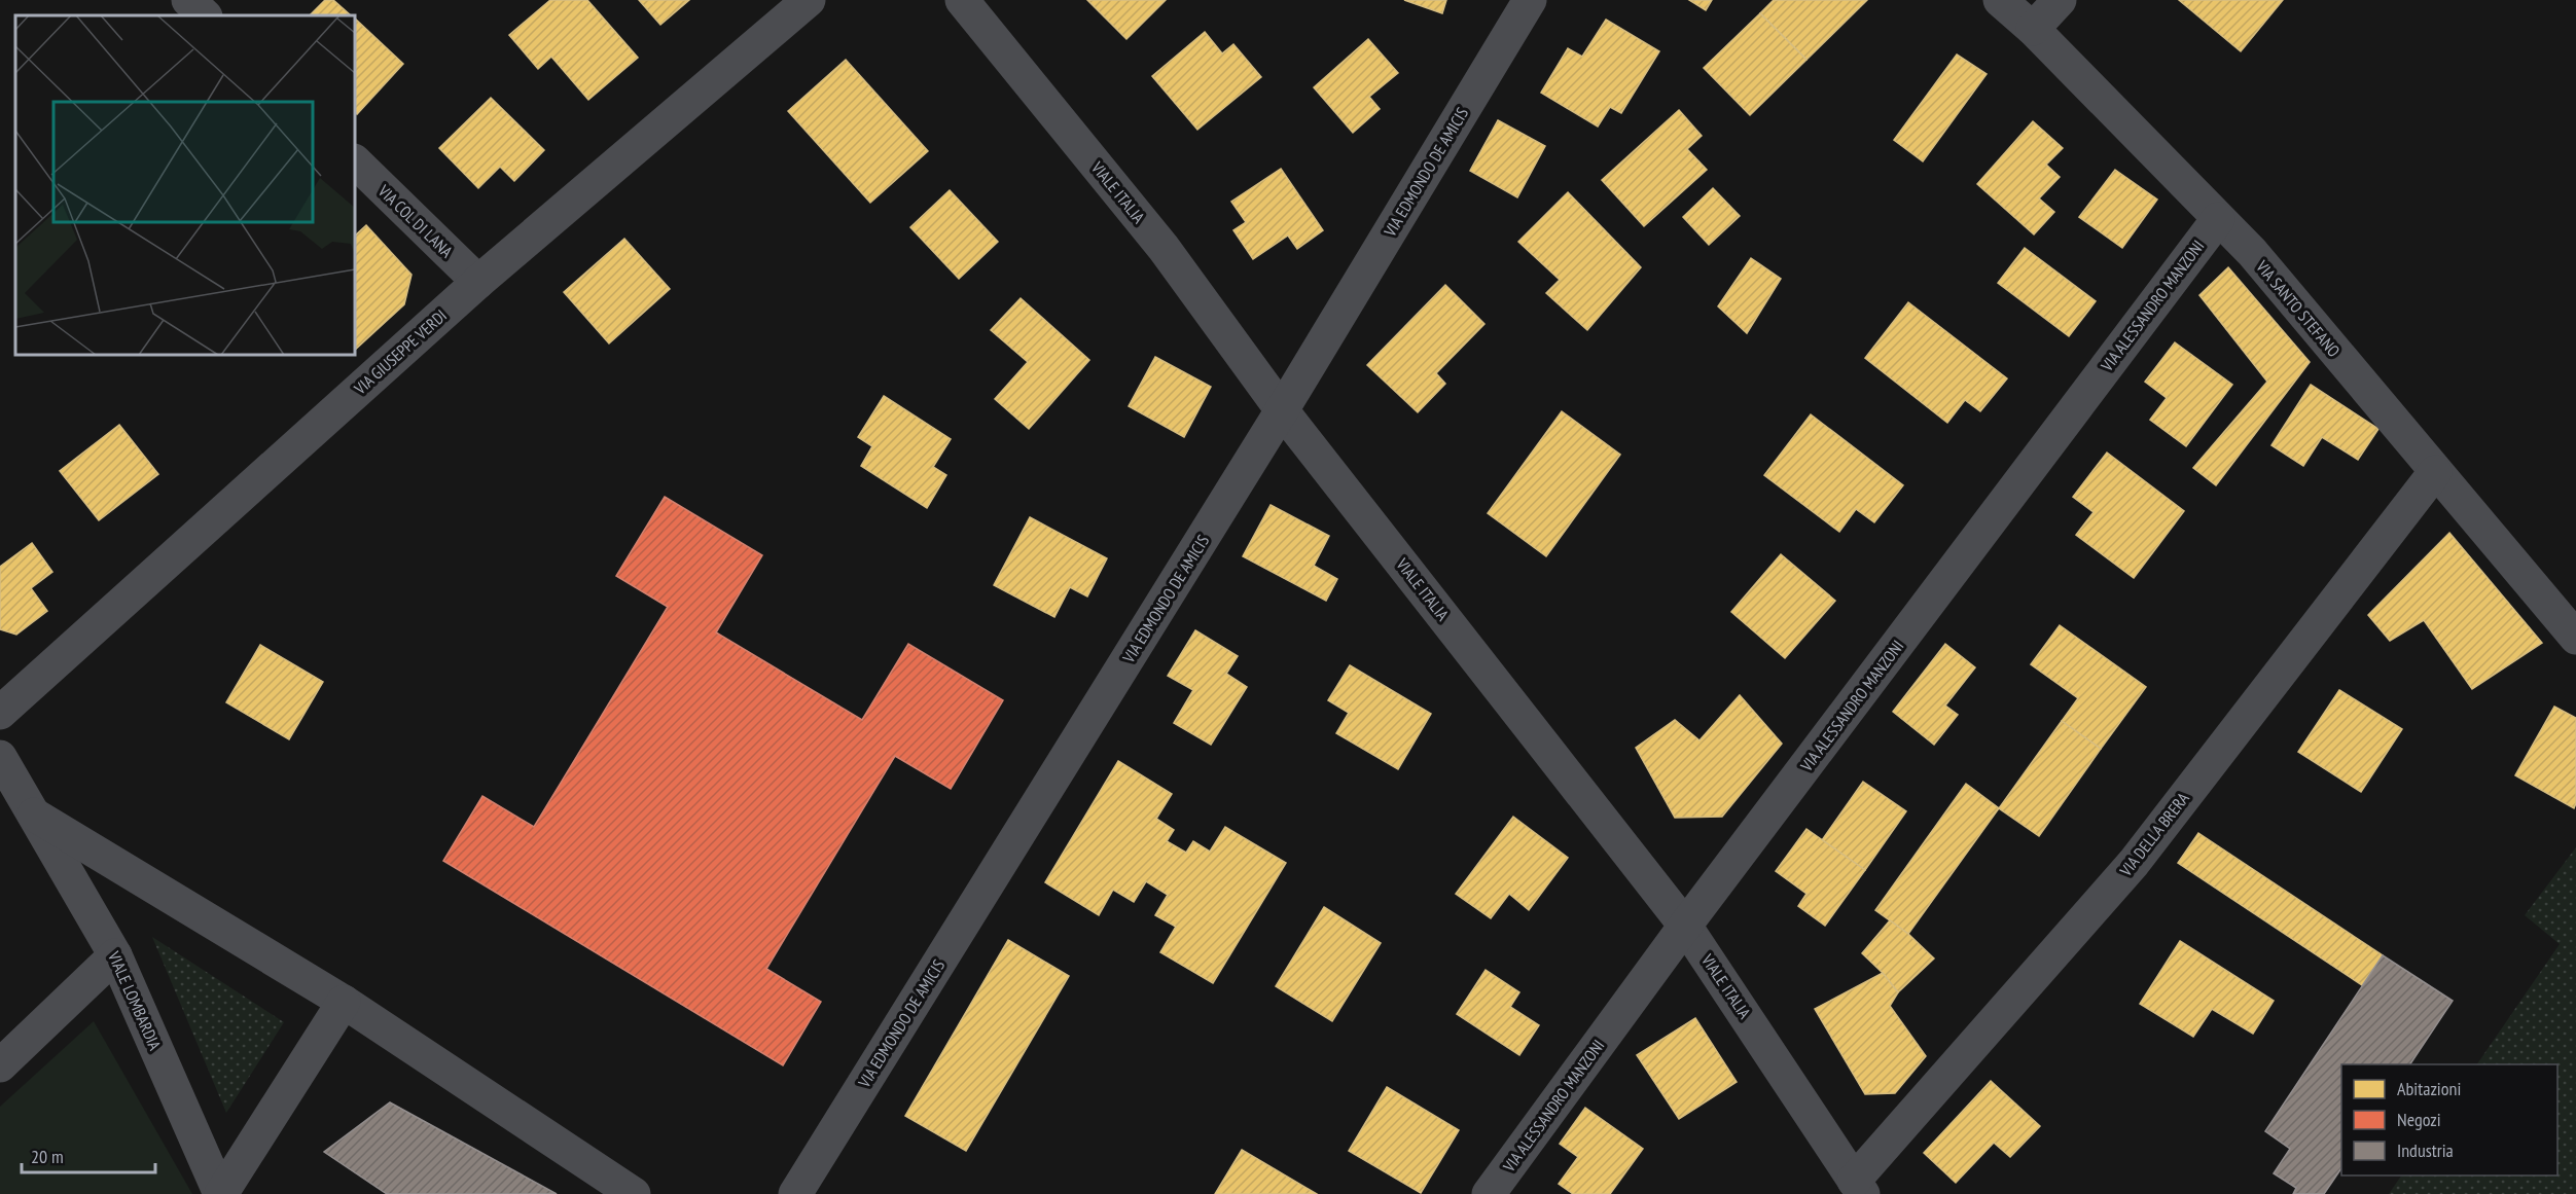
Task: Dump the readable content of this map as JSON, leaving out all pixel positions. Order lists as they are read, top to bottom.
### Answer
{
  "streets": {
    "street": [
      "VIA EDMONDO DE AMICIS",
      "VIALE ITALIA",
      "VIA COL DI LANA",
      "VIA ALESSANDRO MANZONI",
      "VIA SANTO STEFANO",
      "VIA GIUSEPPE VERDI",
      "VIA DELLA BRERA",
      "VIALE LOMBARDIA"
    ]
  },
  "crossings": [
    ["VIA EDMONDO DE AMICIS", "VIALE ITALIA"],
    ["VIALE ITALIA", "VIA ALESSANDRO MANZONI"],
    ["VIALE ITALIA", "VIA DELLA BRERA"],
    ["VIA COL DI LANA", "VIA GIUSEPPE VERDI"],
    ["VIA ALESSANDRO MANZONI", "VIA SANTO STEFANO"],
    ["VIA SANTO STEFANO", "VIA DELLA BRERA"]
  ],
  "legend": ["Abitazioni", "Negozi", "Industria"],
  "scale_bar": "20 m"
}
